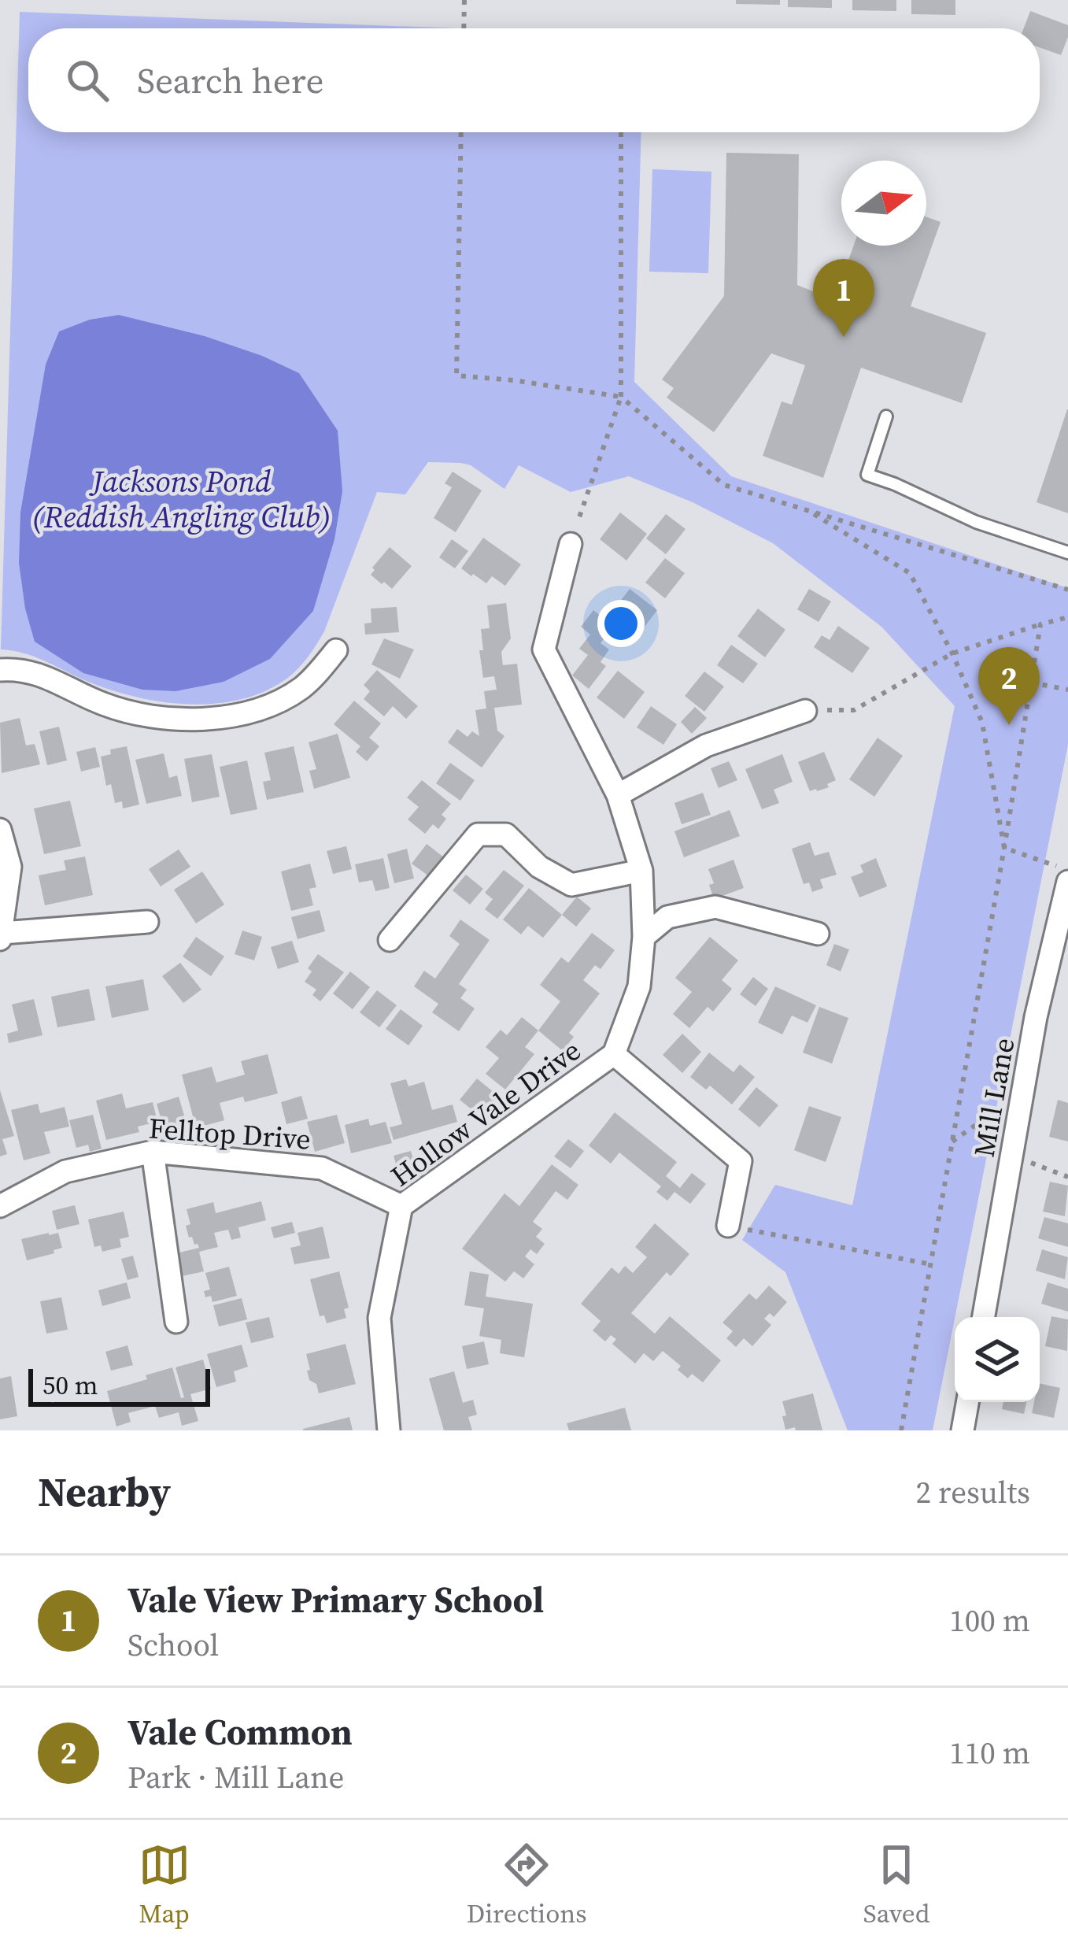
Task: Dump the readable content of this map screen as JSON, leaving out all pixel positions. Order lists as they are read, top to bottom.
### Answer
{
  "streets": {
    "street": ["Mill Lane", "Hollow Vale Drive", "Felltop Drive"]
  },
  "crossings": [
    ["Hollow Vale Drive", "Felltop Drive"]
  ],
  "water": ["Jacksons Pond (Reddish Angling Club)"],
  "scale_bar": "50 m",
  "north": "right",
  "page": {
    "search": "Search here",
    "pins": ["1", "2"],
    "scale": "50 m",
    "heading": ["Nearby", "2 results"],
    "list": [
      {
        "mark": "1",
        "name": "Vale View Primary School",
        "note": "School",
        "value": "100 m"
      },
      {
        "mark": "2",
        "name": "Vale Common",
        "note": "Park · Mill Lane",
        "value": "110 m"
      }
    ],
    "nav": ["Map", "Directions", "Saved"]
  }
}
